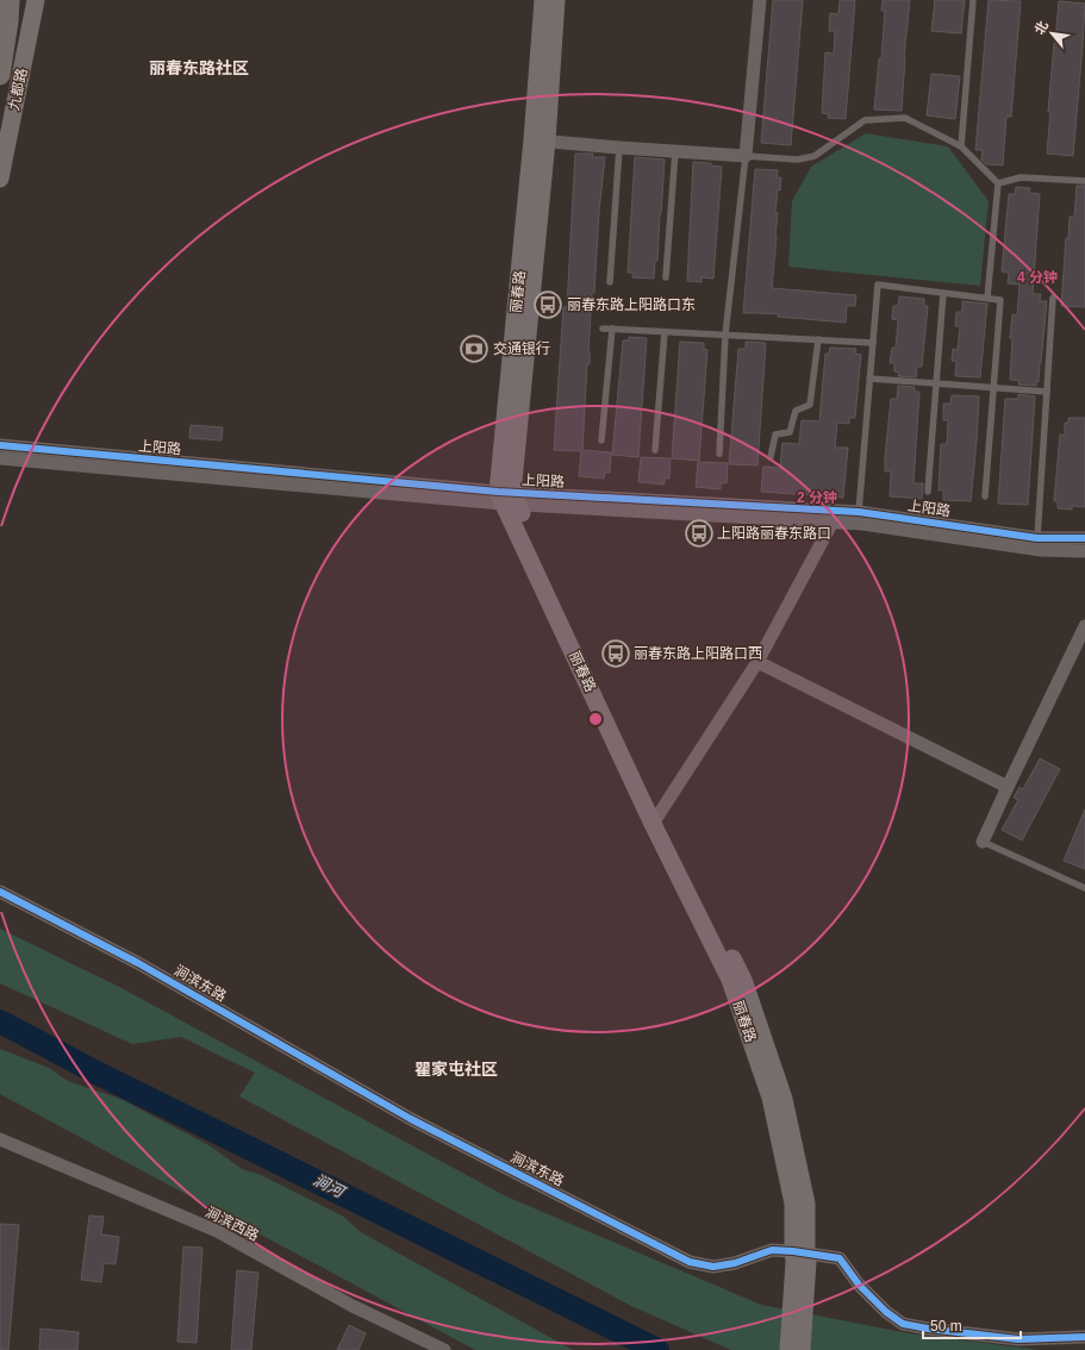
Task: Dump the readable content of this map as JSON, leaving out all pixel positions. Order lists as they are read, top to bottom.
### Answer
{
  "streets": {
    "main road": ["九都路", "丽春路"],
    "street": ["上阳路", "涧滨东路", "涧滨西路"]
  },
  "crossings": [
    ["丽春路", "上阳路"],
    ["丽春路", "涧滨东路"]
  ],
  "districts": ["丽春东路社区", "瞿家屯社区"],
  "water": ["涧河"],
  "places": {
    "bus stop": ["丽春东路上阳路口东", "上阳路丽春东路口", "丽春东路上阳路口西"],
    "bank": ["交通银行"]
  },
  "scale_bar": "50 m",
  "north": "top left",
  "rings": ["4 分钟", "2 分钟"]
}
